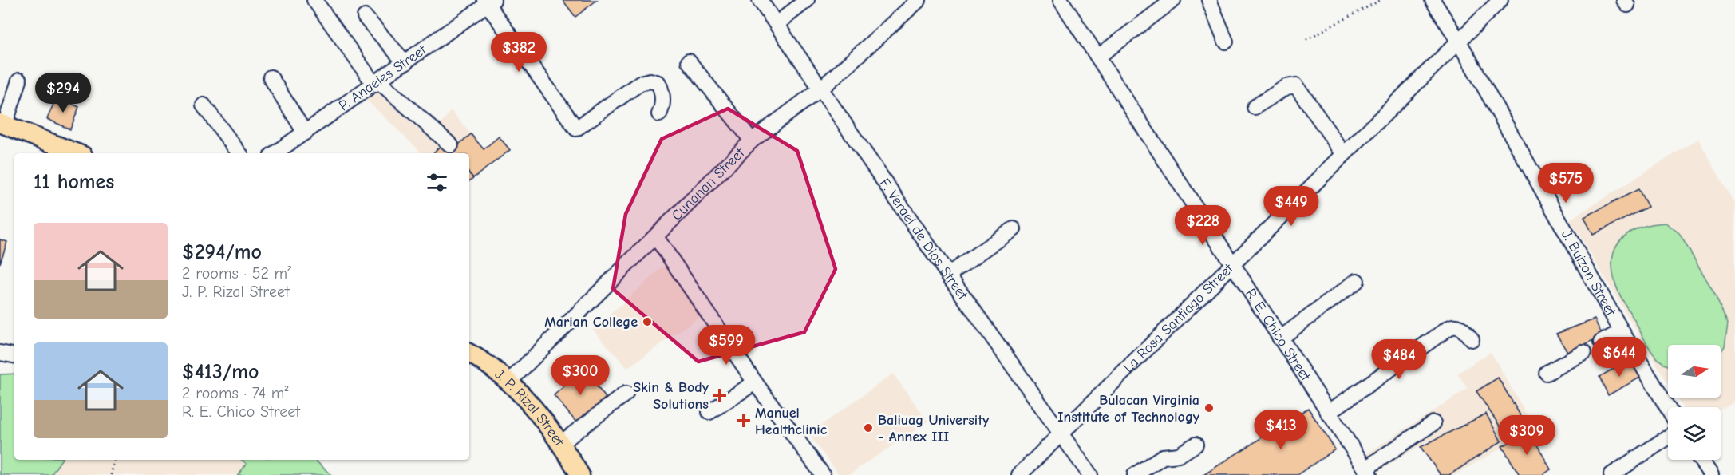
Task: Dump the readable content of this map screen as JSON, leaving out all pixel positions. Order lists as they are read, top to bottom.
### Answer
{
  "streets": {
    "main road": ["J. P. Rizal Street"],
    "street": [
      "P. Angeles Street",
      "Cunanan Street",
      "F. Vergel de Dios Street",
      "J. Buizon Street",
      "La Rosa Santiago Street",
      "R. E. Chico Street"
    ]
  },
  "crossings": [
    ["Cunanan Street", "F. Vergel de Dios Street"],
    ["Cunanan Street", "J. P. Rizal Street"],
    ["F. Vergel de Dios Street", "La Rosa Santiago Street"],
    ["J. Buizon Street", "La Rosa Santiago Street"],
    ["La Rosa Santiago Street", "R. E. Chico Street"]
  ],
  "places": {
    "other": ["Marian College", "Bulacan Virginia Institute of Technology", "Baliuag University - Annex III"],
    "health": ["Skin & Body Solutions", "Manuel Healthclinic"]
  },
  "north": "right",
  "page": {
    "price": [
      "$382",
      "$294",
      "$575",
      "$449",
      "$228",
      "$599",
      "$644",
      "$484",
      "$300",
      "$413",
      "$309"
    ],
    "heading": "11 homes",
    "list": [
      {
        "name": "$294/mo",
        "note": "2 rooms · 52 m² · J. P. Rizal Street"
      },
      {
        "name": "$413/mo",
        "note": "2 rooms · 74 m² · R. E. Chico Street"
      }
    ]
  }
}
